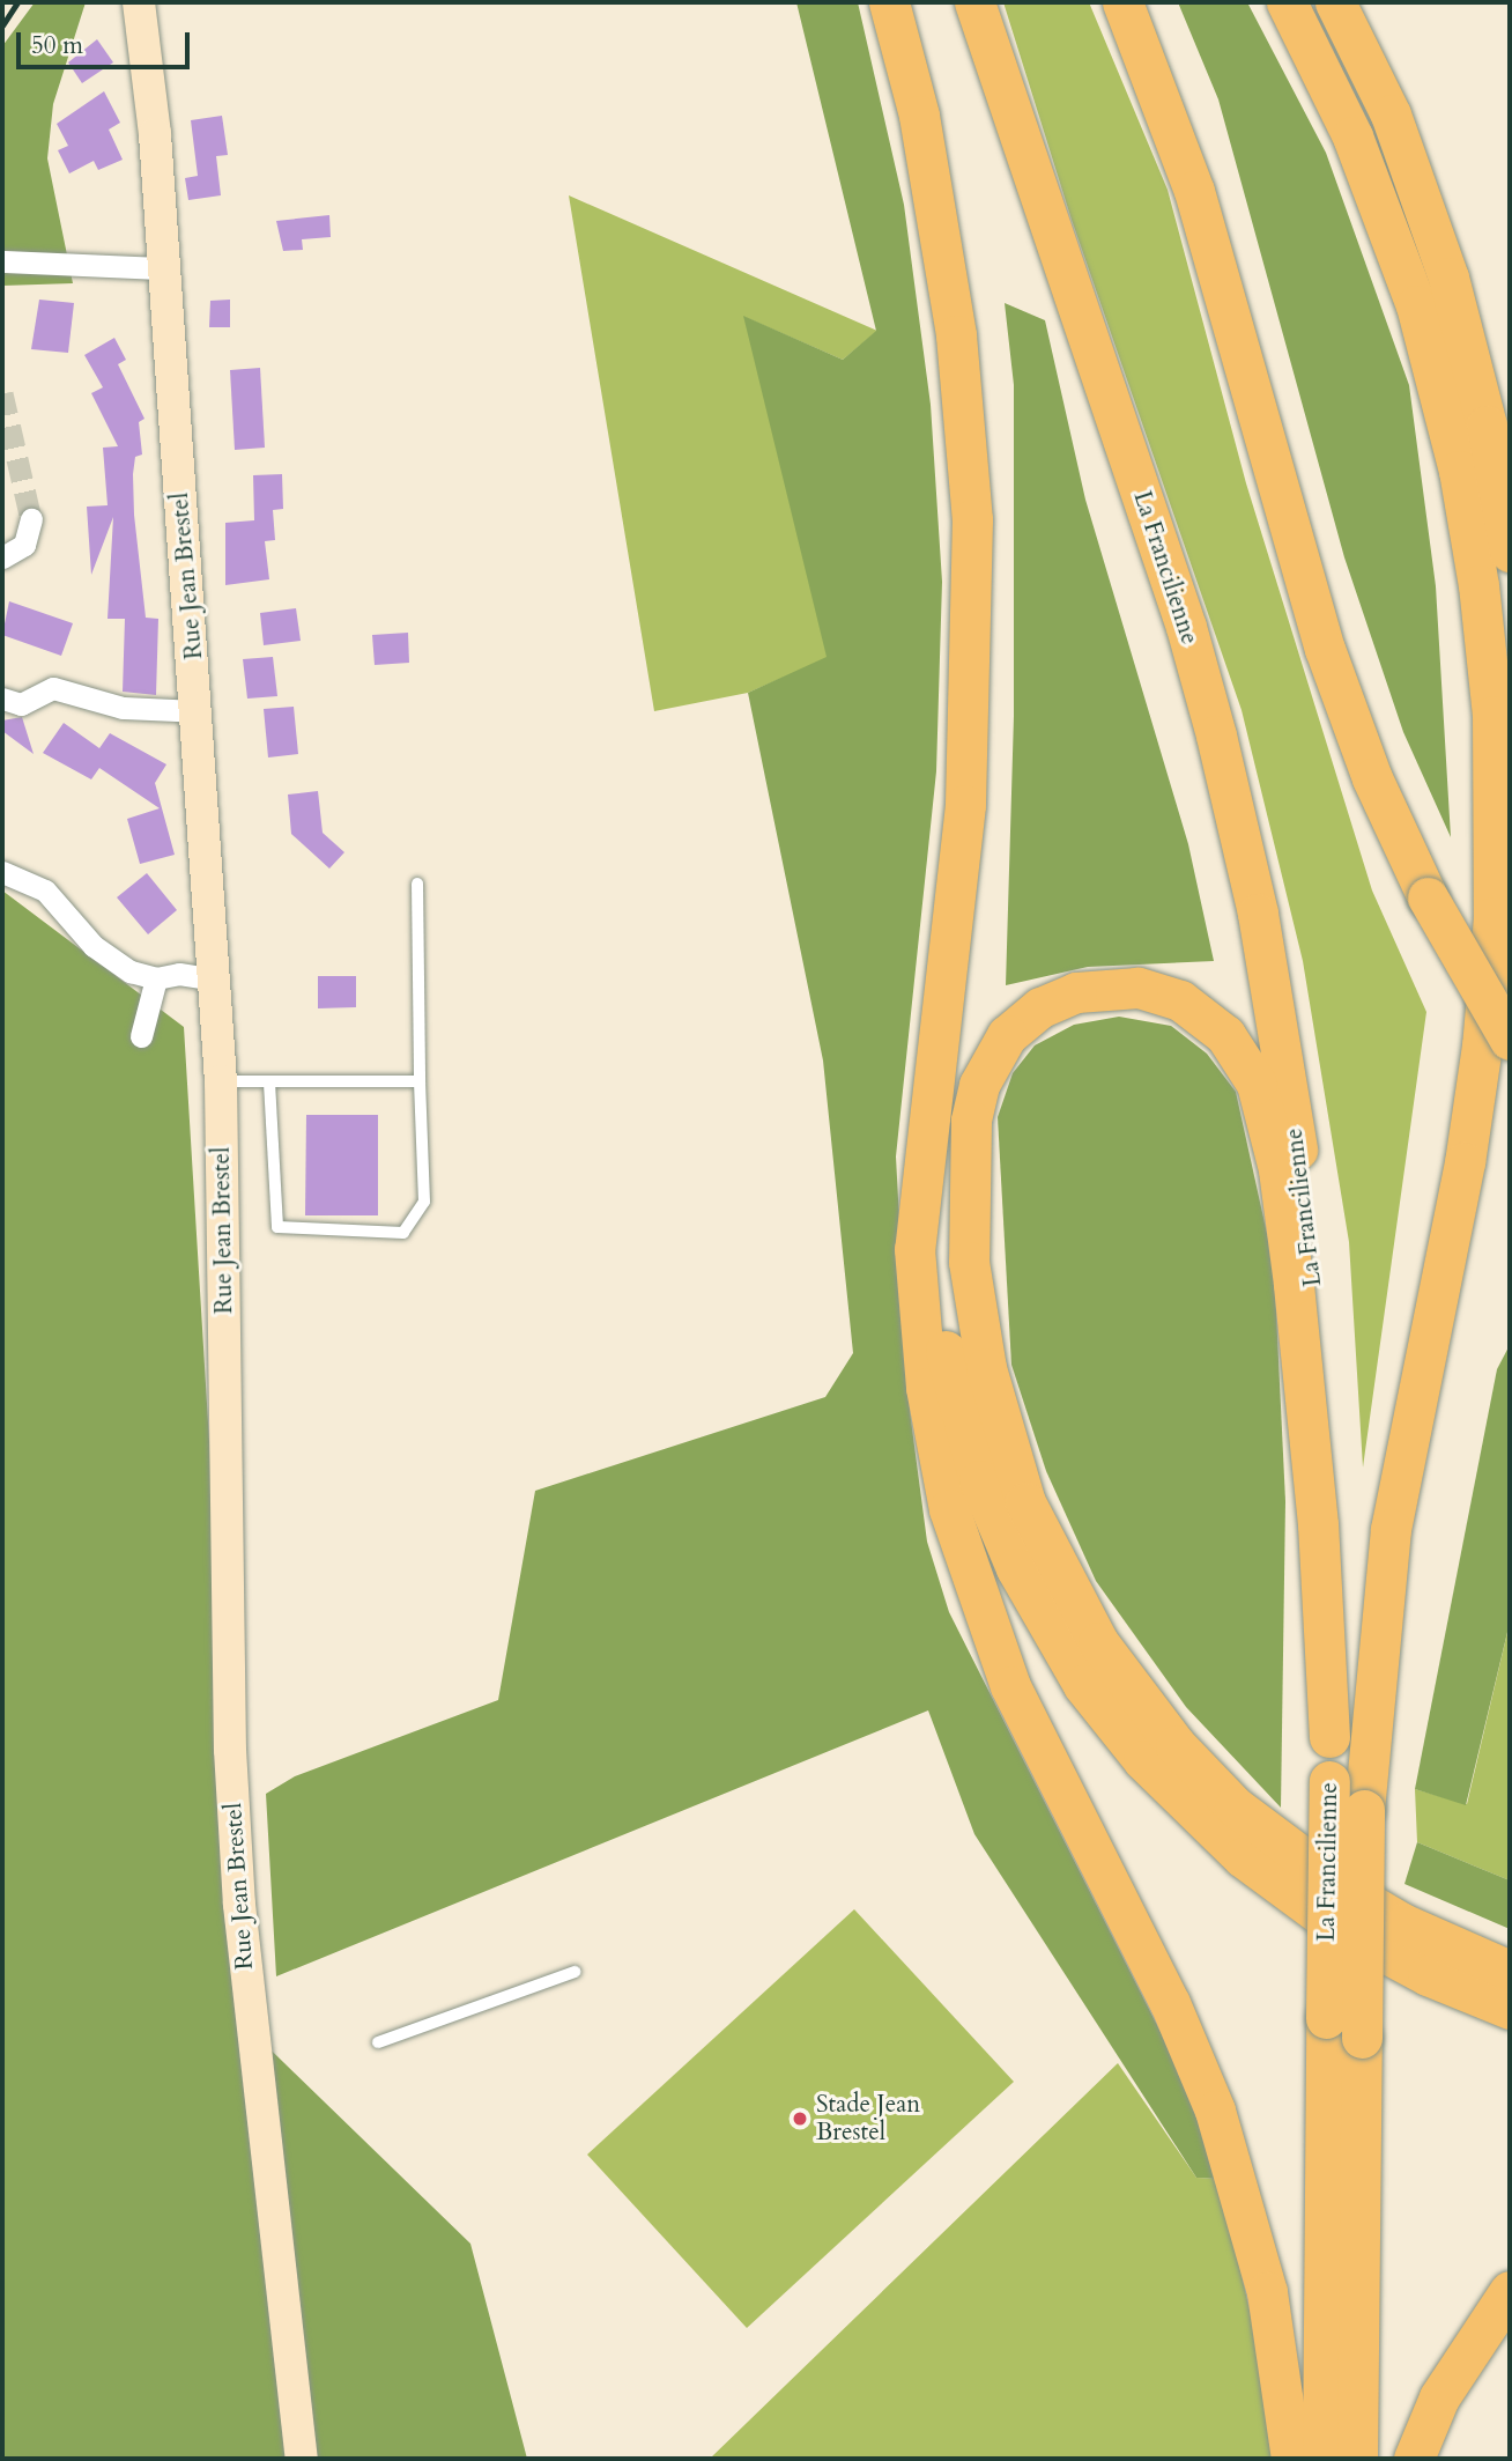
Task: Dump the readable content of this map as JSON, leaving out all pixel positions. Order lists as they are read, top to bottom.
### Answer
{
  "streets": {
    "highway": ["La Francilienne"],
    "street": ["Rue Jean Brestel"]
  },
  "places": ["Stade Jean Brestel"],
  "scale_bar": "50 m"
}
